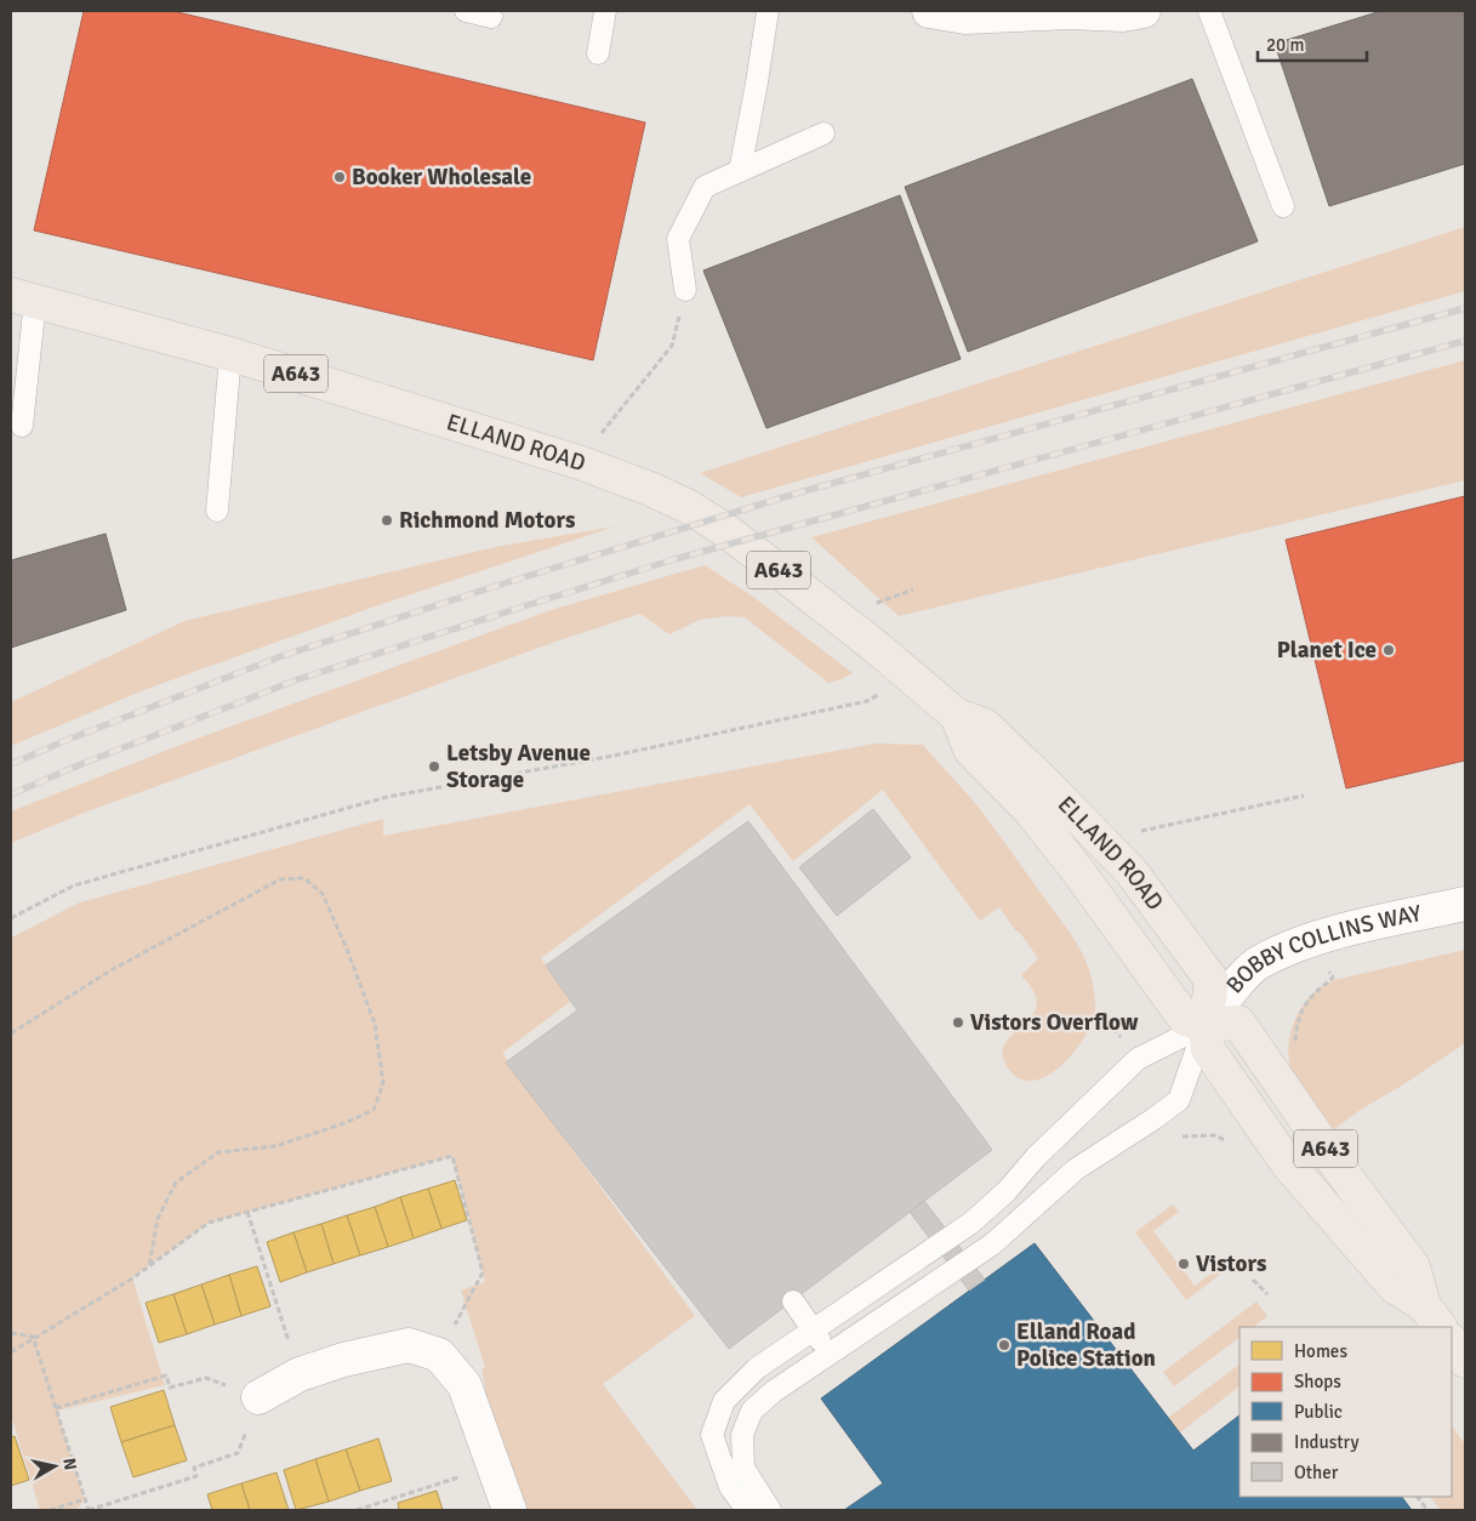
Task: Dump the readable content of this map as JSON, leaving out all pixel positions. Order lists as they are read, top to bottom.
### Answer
{
  "streets": {
    "main road": ["A643", "ELLAND ROAD"],
    "street": ["BOBBY COLLINS WAY"]
  },
  "crossings": [
    ["A643", "ELLAND ROAD"],
    ["A643", "BOBBY COLLINS WAY"],
    ["ELLAND ROAD", "BOBBY COLLINS WAY"]
  ],
  "places": [
    "Booker Wholesale",
    "Richmond Motors",
    "Planet Ice",
    "Letsby Avenue Storage",
    "Vistors Overflow",
    "Vistors",
    "Elland Road Police Station"
  ],
  "legend": [
    "Homes",
    "Shops",
    "Public",
    "Industry",
    "Other"
  ],
  "scale_bar": "20 m",
  "north": "right"
}
